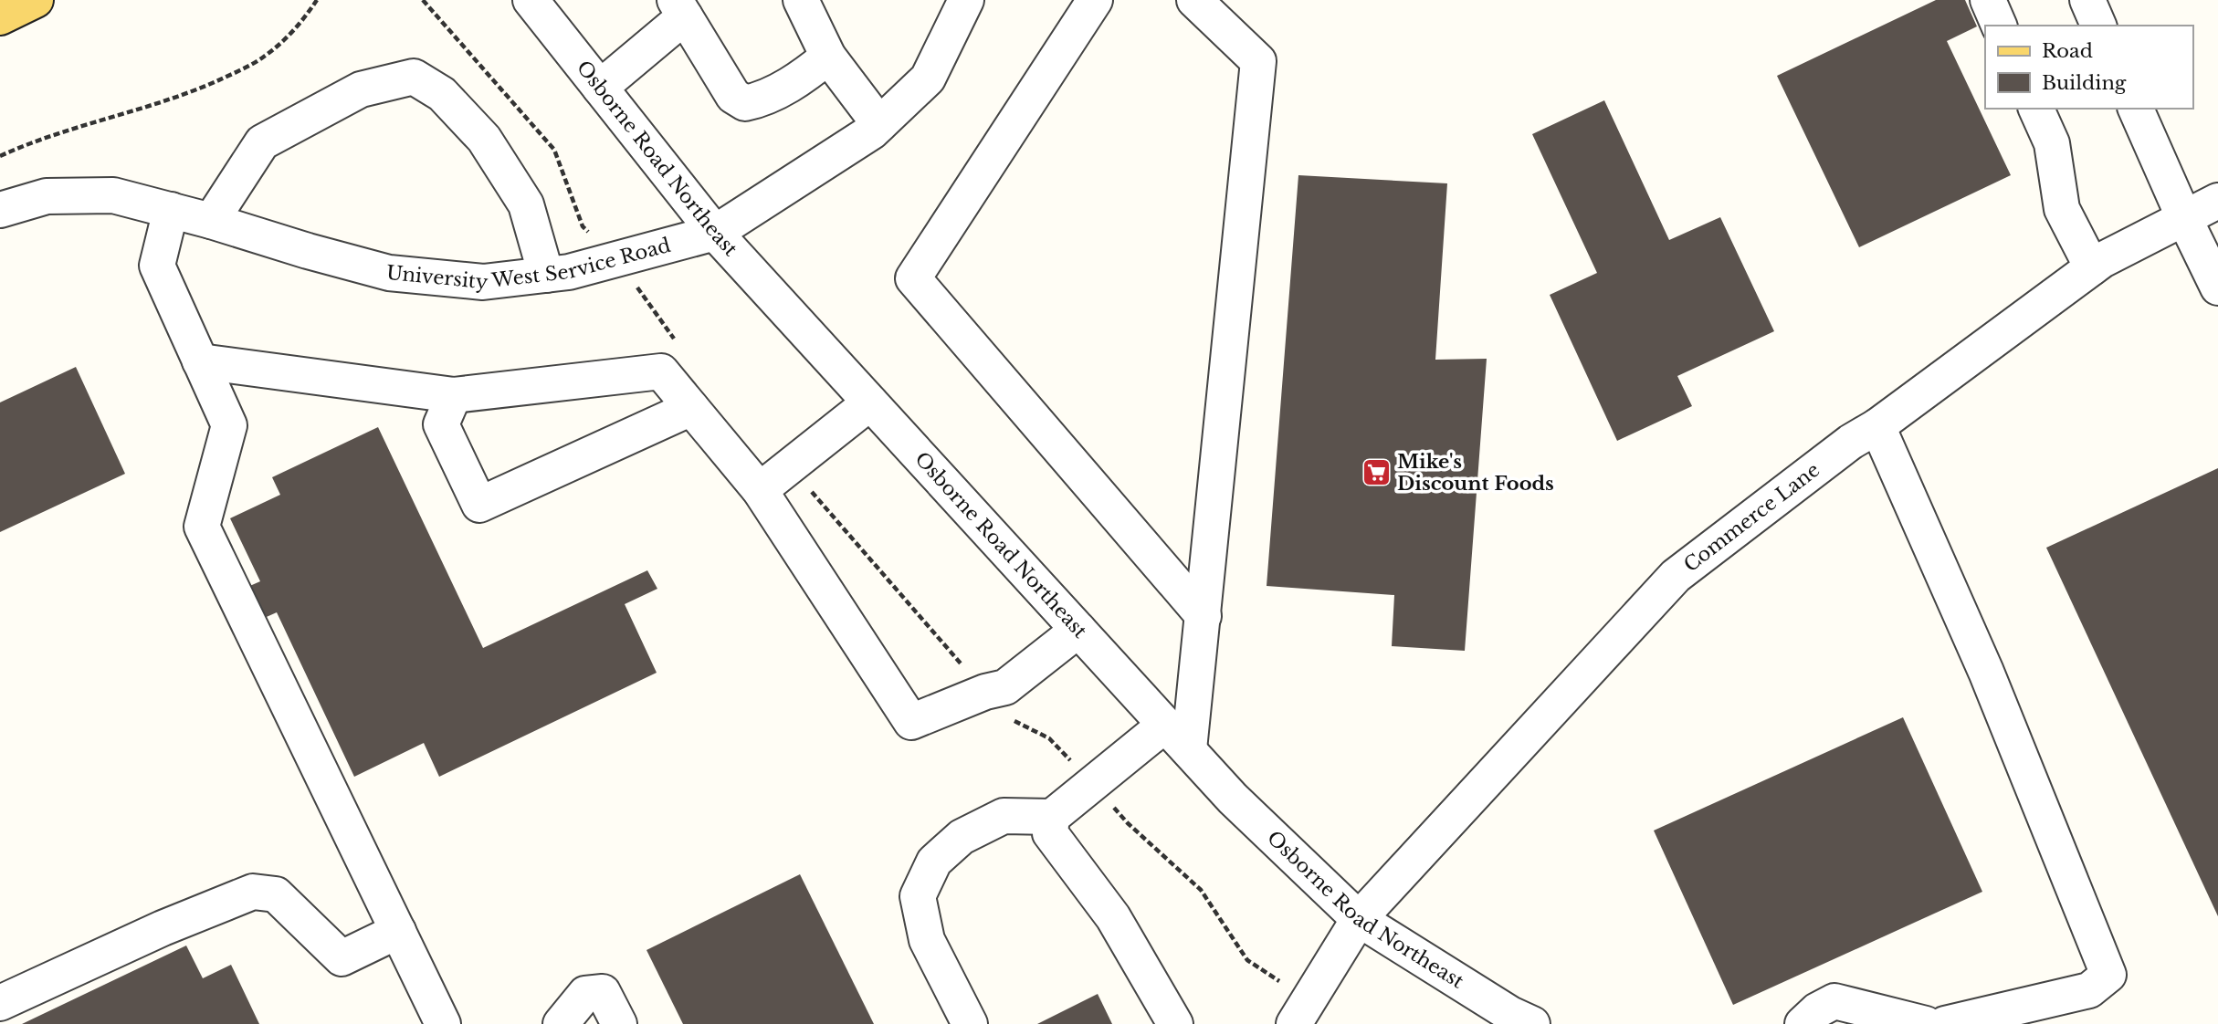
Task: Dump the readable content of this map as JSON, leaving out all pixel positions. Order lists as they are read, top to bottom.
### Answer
{
  "streets": {
    "street": ["Osborne Road Northeast", "University West Service Road", "Commerce Lane"]
  },
  "crossings": [
    ["Osborne Road Northeast", "University West Service Road"],
    ["Osborne Road Northeast", "Commerce Lane"]
  ],
  "places": {
    "supermarket": ["Mike's Discount Foods"]
  },
  "legend": ["Road", "Building"]
}
